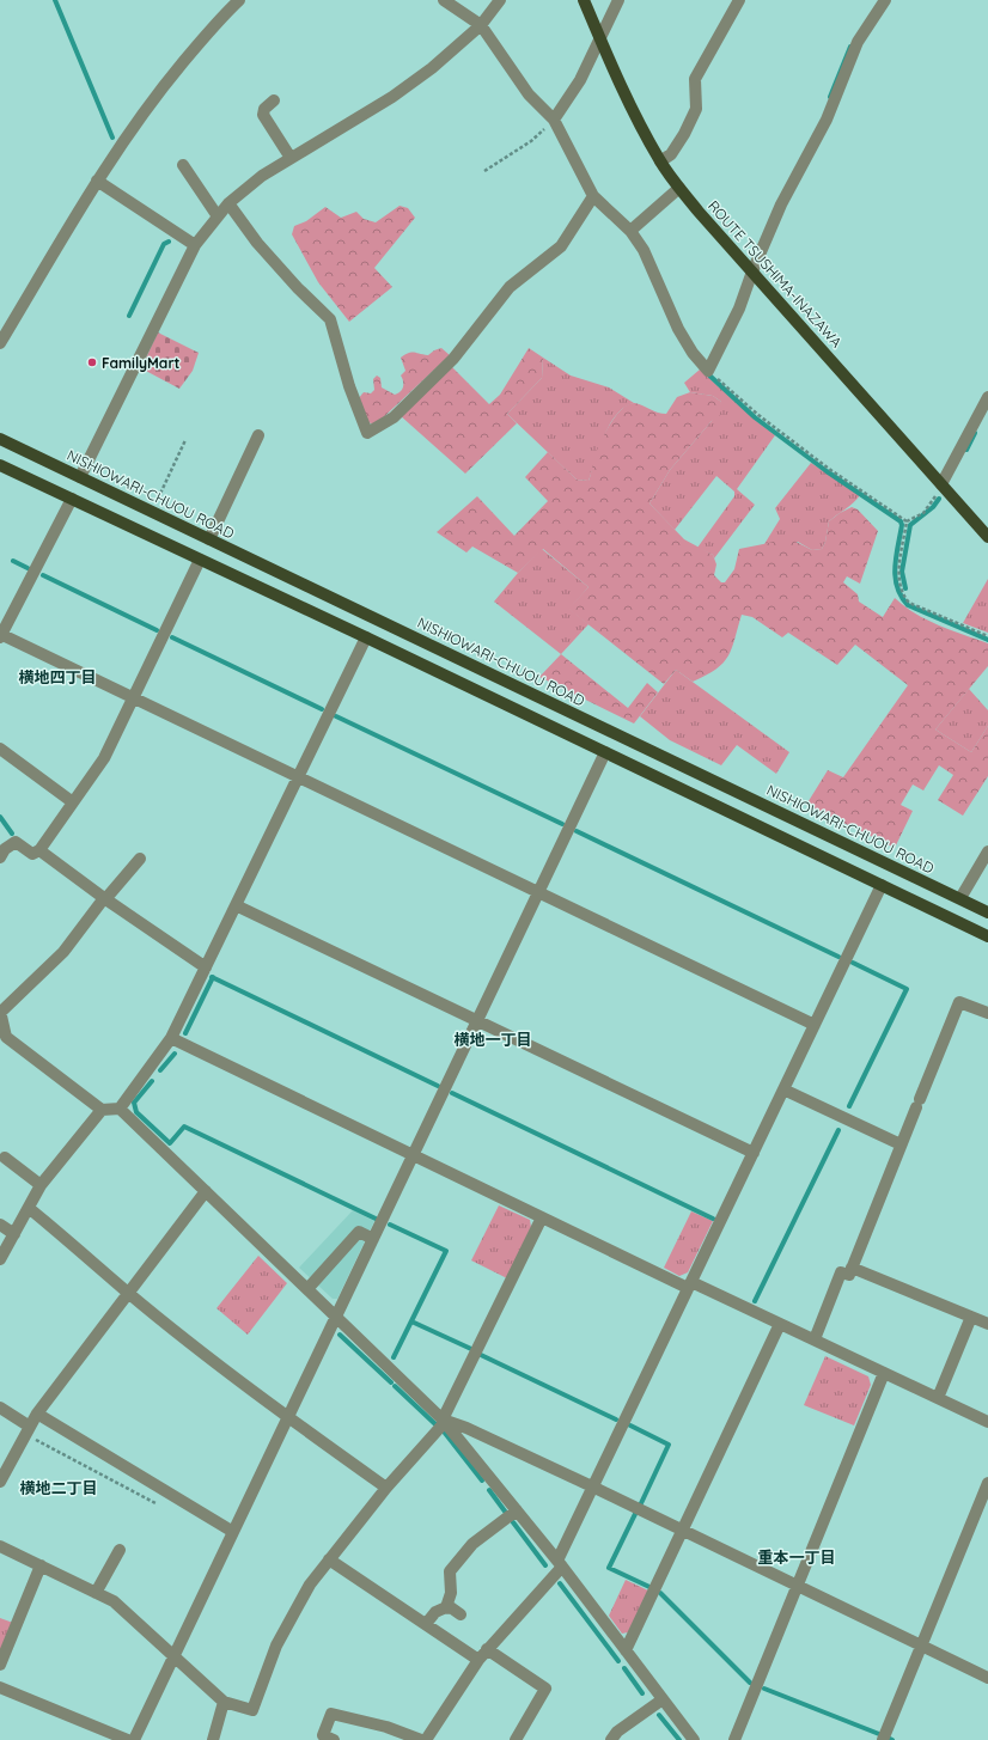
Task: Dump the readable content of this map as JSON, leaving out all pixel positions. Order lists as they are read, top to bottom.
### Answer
{
  "streets": {
    "main road": ["ROUTE TSUSHIMA-INAZAWA", "NISHIOWARI-CHUOU ROAD"]
  },
  "districts": [
    "横地四丁目",
    "横地一丁目",
    "横地二丁目",
    "重本一丁目"
  ],
  "places": ["FamilyMart"]
}
